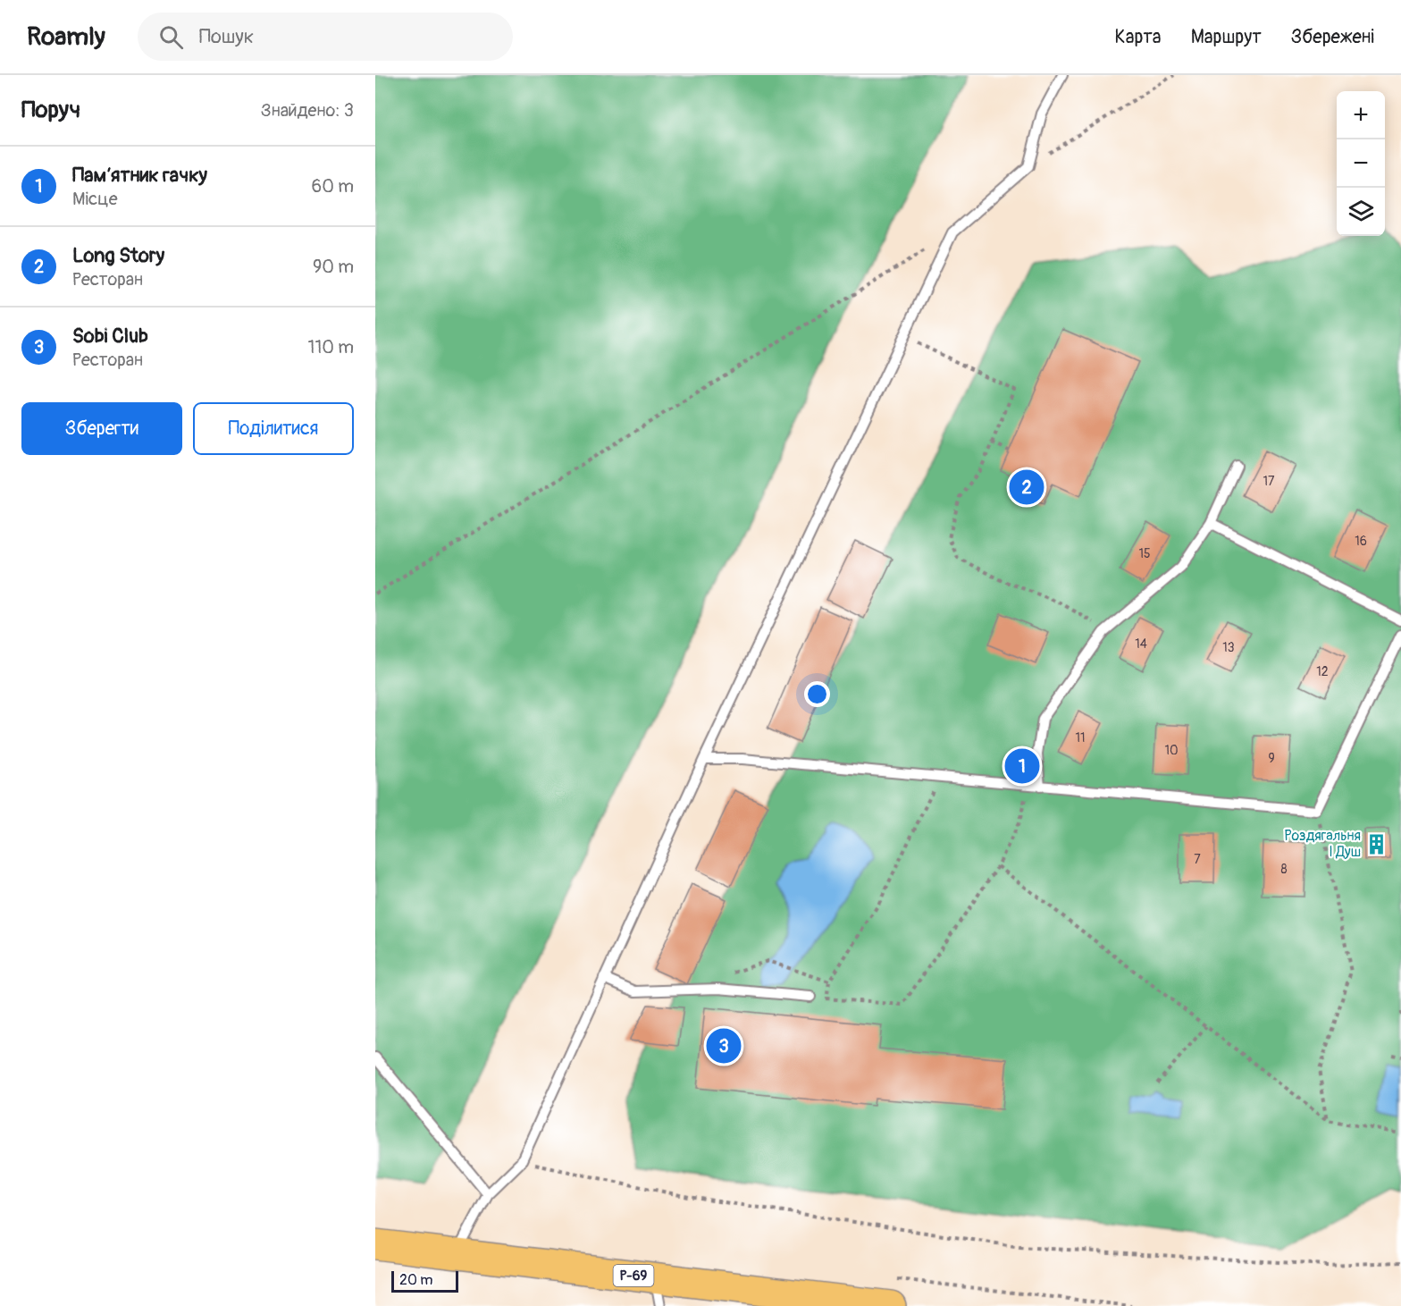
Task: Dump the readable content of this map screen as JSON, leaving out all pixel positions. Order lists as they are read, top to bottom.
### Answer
{
  "streets": {
    "main road": ["Р-69"]
  },
  "places": {
    "building": ["Роздягальня І Душ"]
  },
  "house_numbers": [
    "17",
    "16",
    "15",
    "14",
    "13",
    "12",
    "11",
    "10",
    "9",
    "7",
    "8"
  ],
  "scale_bar": "20 m",
  "page": {
    "header": "Roamly",
    "search": "Пошук",
    "nav": ["Карта", "Маршрут", "Збережені"],
    "heading": ["Поруч", "Знайдено: 3"],
    "map_buttons": ["+", "−"],
    "list": [
      {
        "mark": "1",
        "name": "Памʼятник гачку",
        "note": "Місце",
        "value": "60 m"
      },
      {
        "mark": "2",
        "name": "Long Story",
        "note": "Ресторан",
        "value": "90 m"
      },
      {
        "mark": "3",
        "name": "Sobi Club",
        "note": "Ресторан",
        "value": "110 m"
      }
    ],
    "buttons": ["Зберегти", "Поділитися"],
    "pins": ["2", "1", "3"],
    "scale": "20 m"
  }
}
